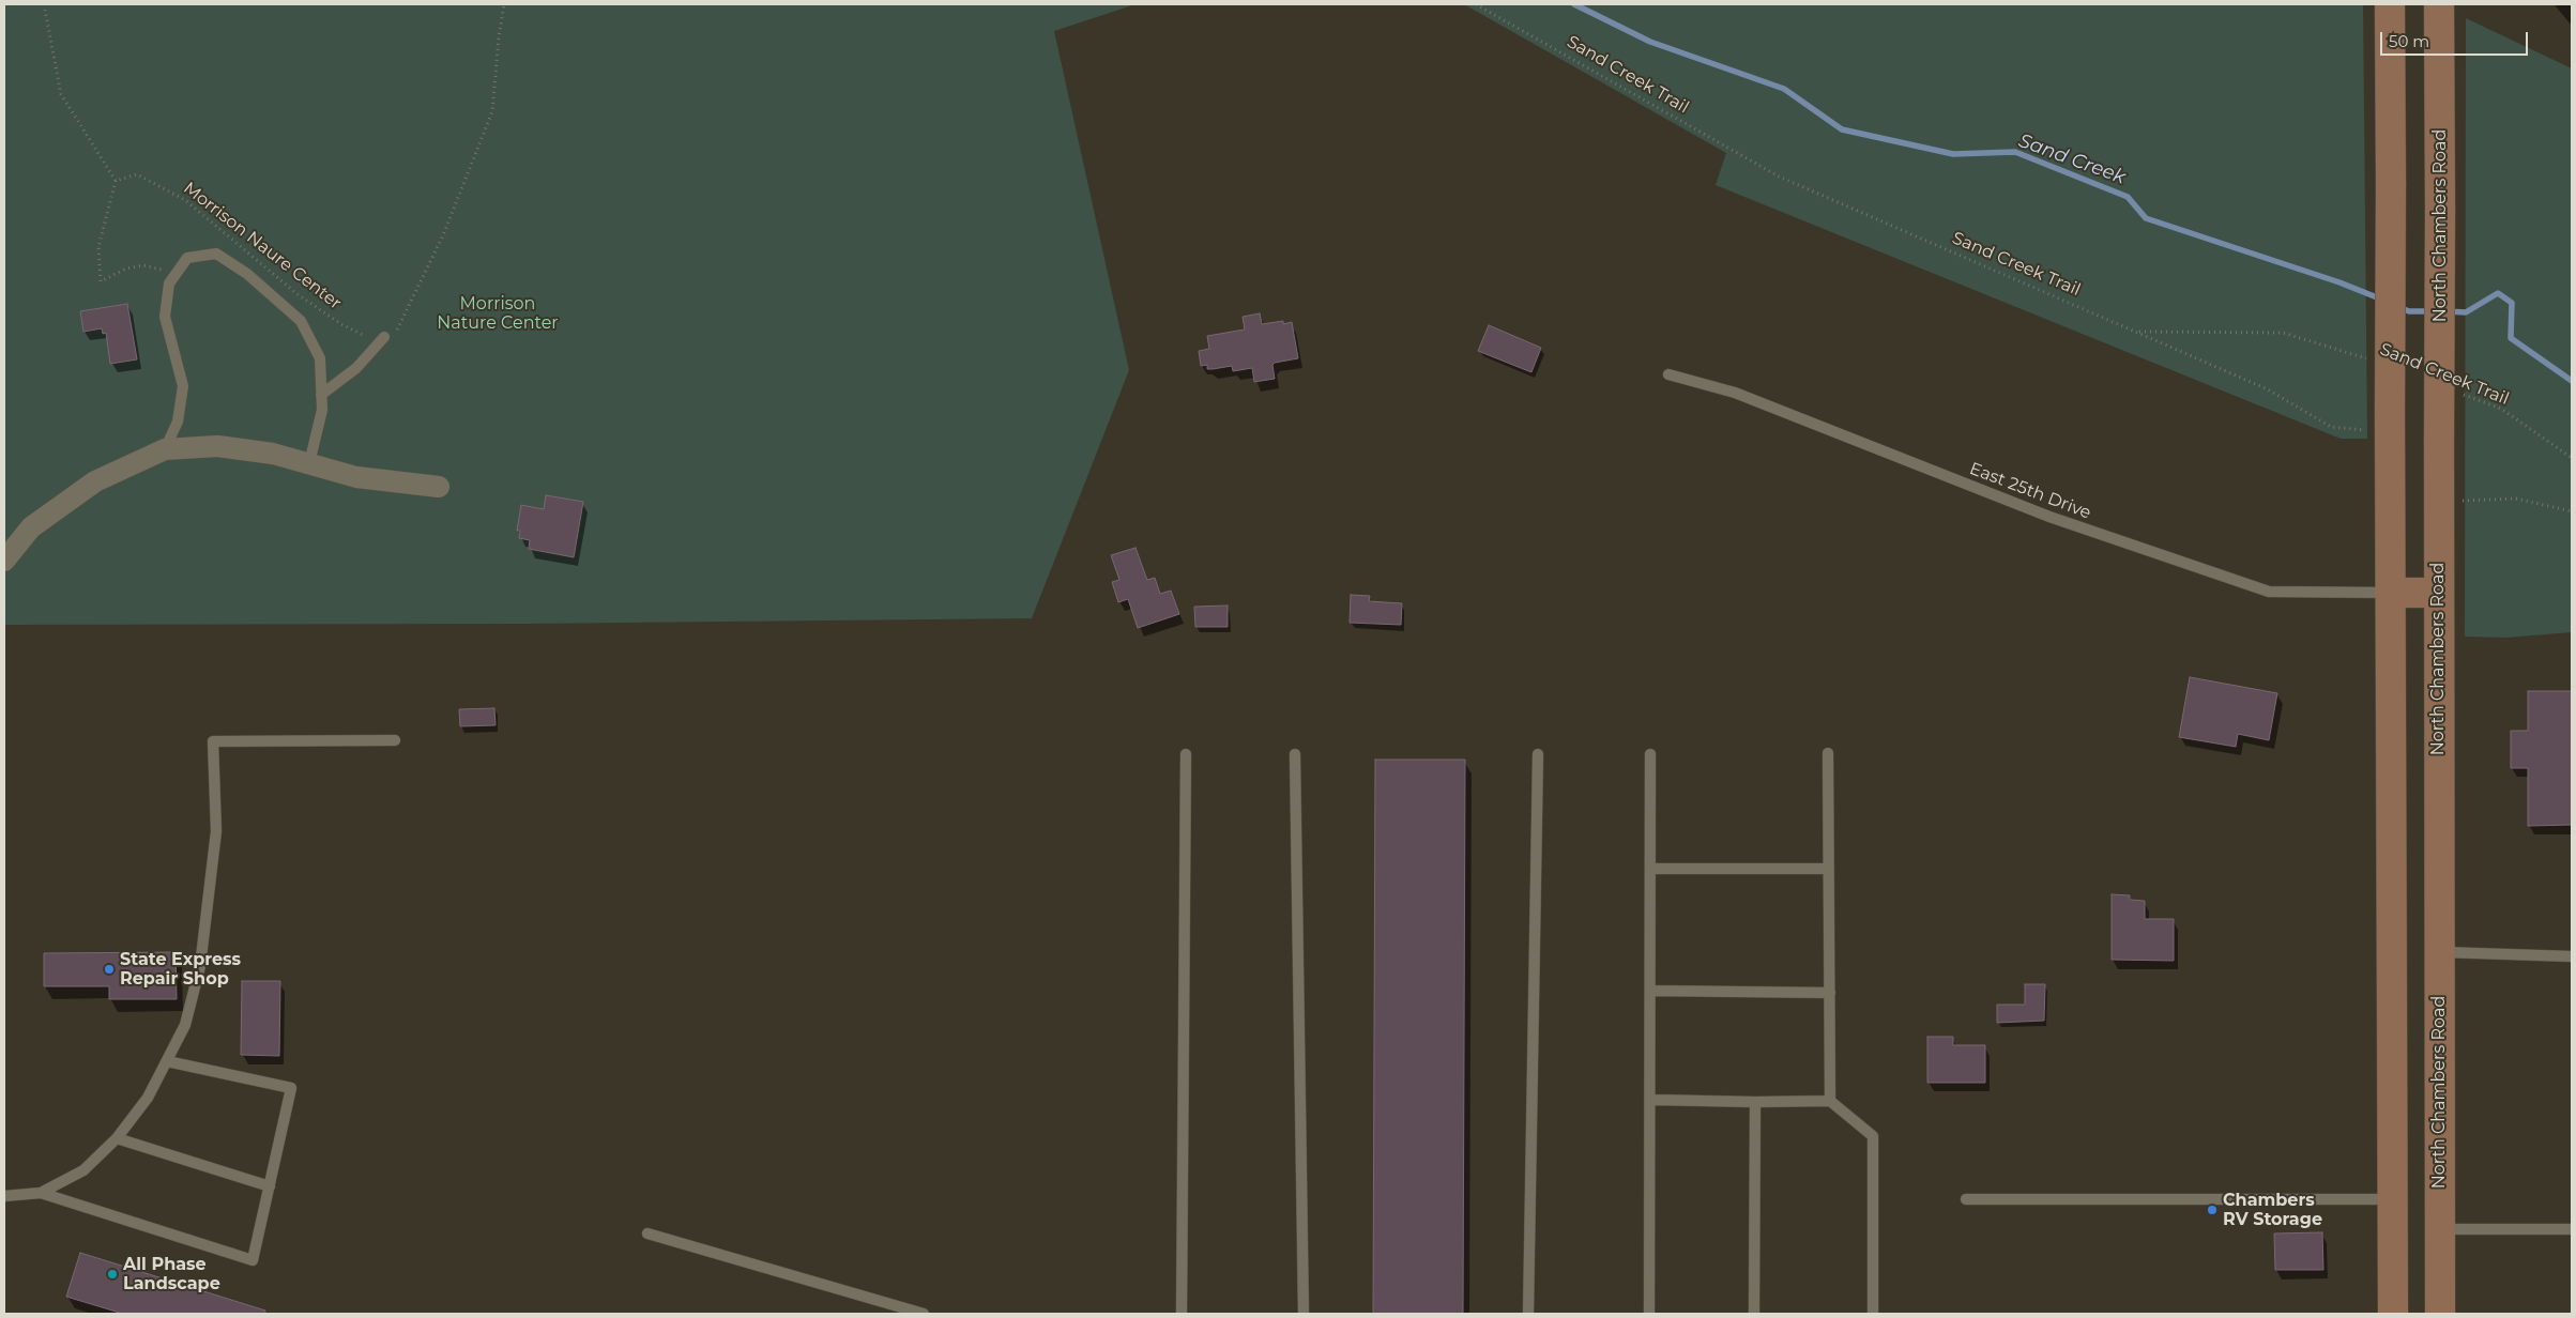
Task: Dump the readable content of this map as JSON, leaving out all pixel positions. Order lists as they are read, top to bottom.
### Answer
{
  "streets": {
    "main road": ["North Chambers Road"],
    "lane": ["East 25th Drive"],
    "path": ["Sand Creek Trail", "Morrison Naure Center"]
  },
  "water": ["Sand Creek"],
  "parks": ["Morrison Nature Center"],
  "places": ["State Express Repair Shop", "Chambers RV Storage", "All Phase Landscape"],
  "scale_bar": "50 m"
}
